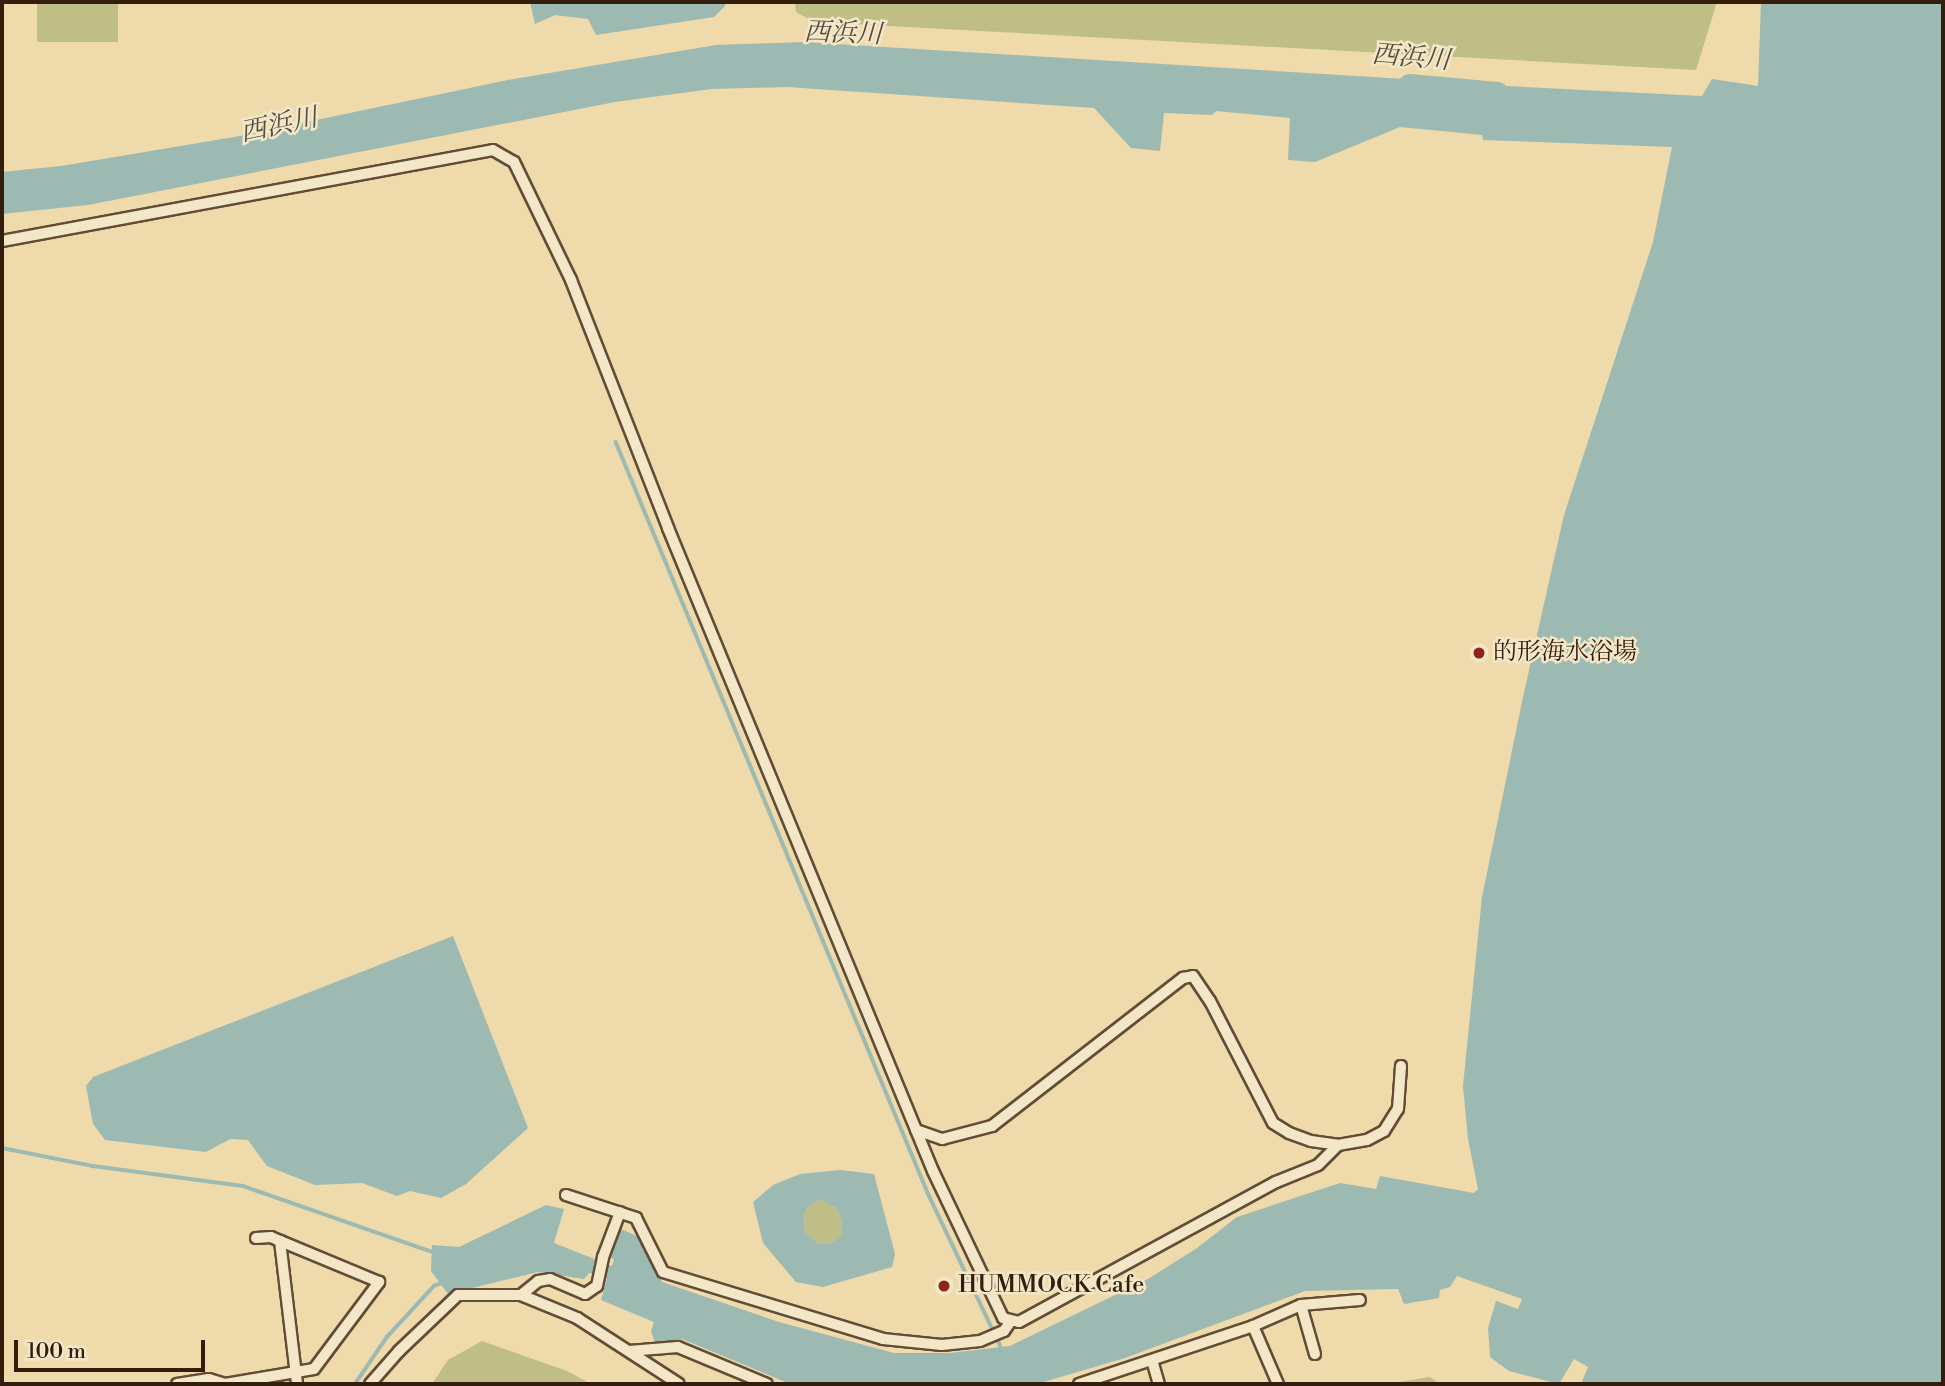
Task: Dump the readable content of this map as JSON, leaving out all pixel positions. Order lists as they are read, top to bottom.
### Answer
{
  "water": ["西浜川"],
  "places": ["的形海水浴場", "HUMMOCK Cafe"],
  "scale_bar": "100 m"
}
